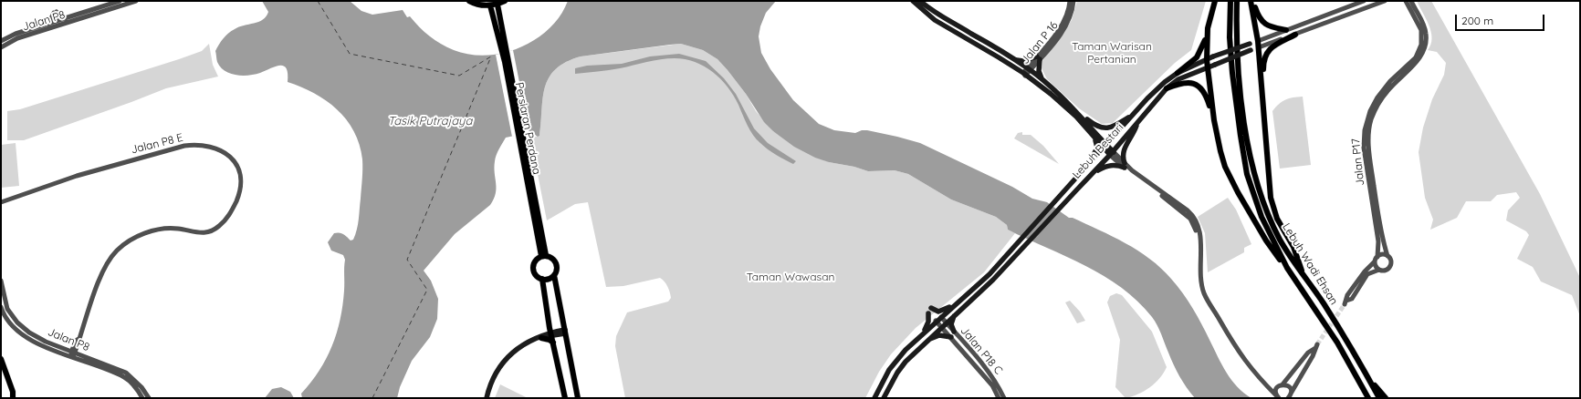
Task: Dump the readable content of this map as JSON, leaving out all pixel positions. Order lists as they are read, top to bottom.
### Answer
{
  "streets": {
    "main road": ["Persiaran Perdana", "Lebuh Bestari", "Lebuh Wadi Ehsan"],
    "street": [
      "Jalan P8",
      "Jalan P 16",
      "Jalan P8 E",
      "Jalan P17",
      "Jalan P18 C"
    ]
  },
  "crossings": [
    ["Jalan P8", "Jalan P8 E"],
    ["Lebuh Bestari", "Jalan P18 C"]
  ],
  "water": ["Tasik Putrajaya"],
  "parks": ["Taman Warisan Pertanian", "Taman Wawasan"],
  "scale_bar": "200 m"
}
